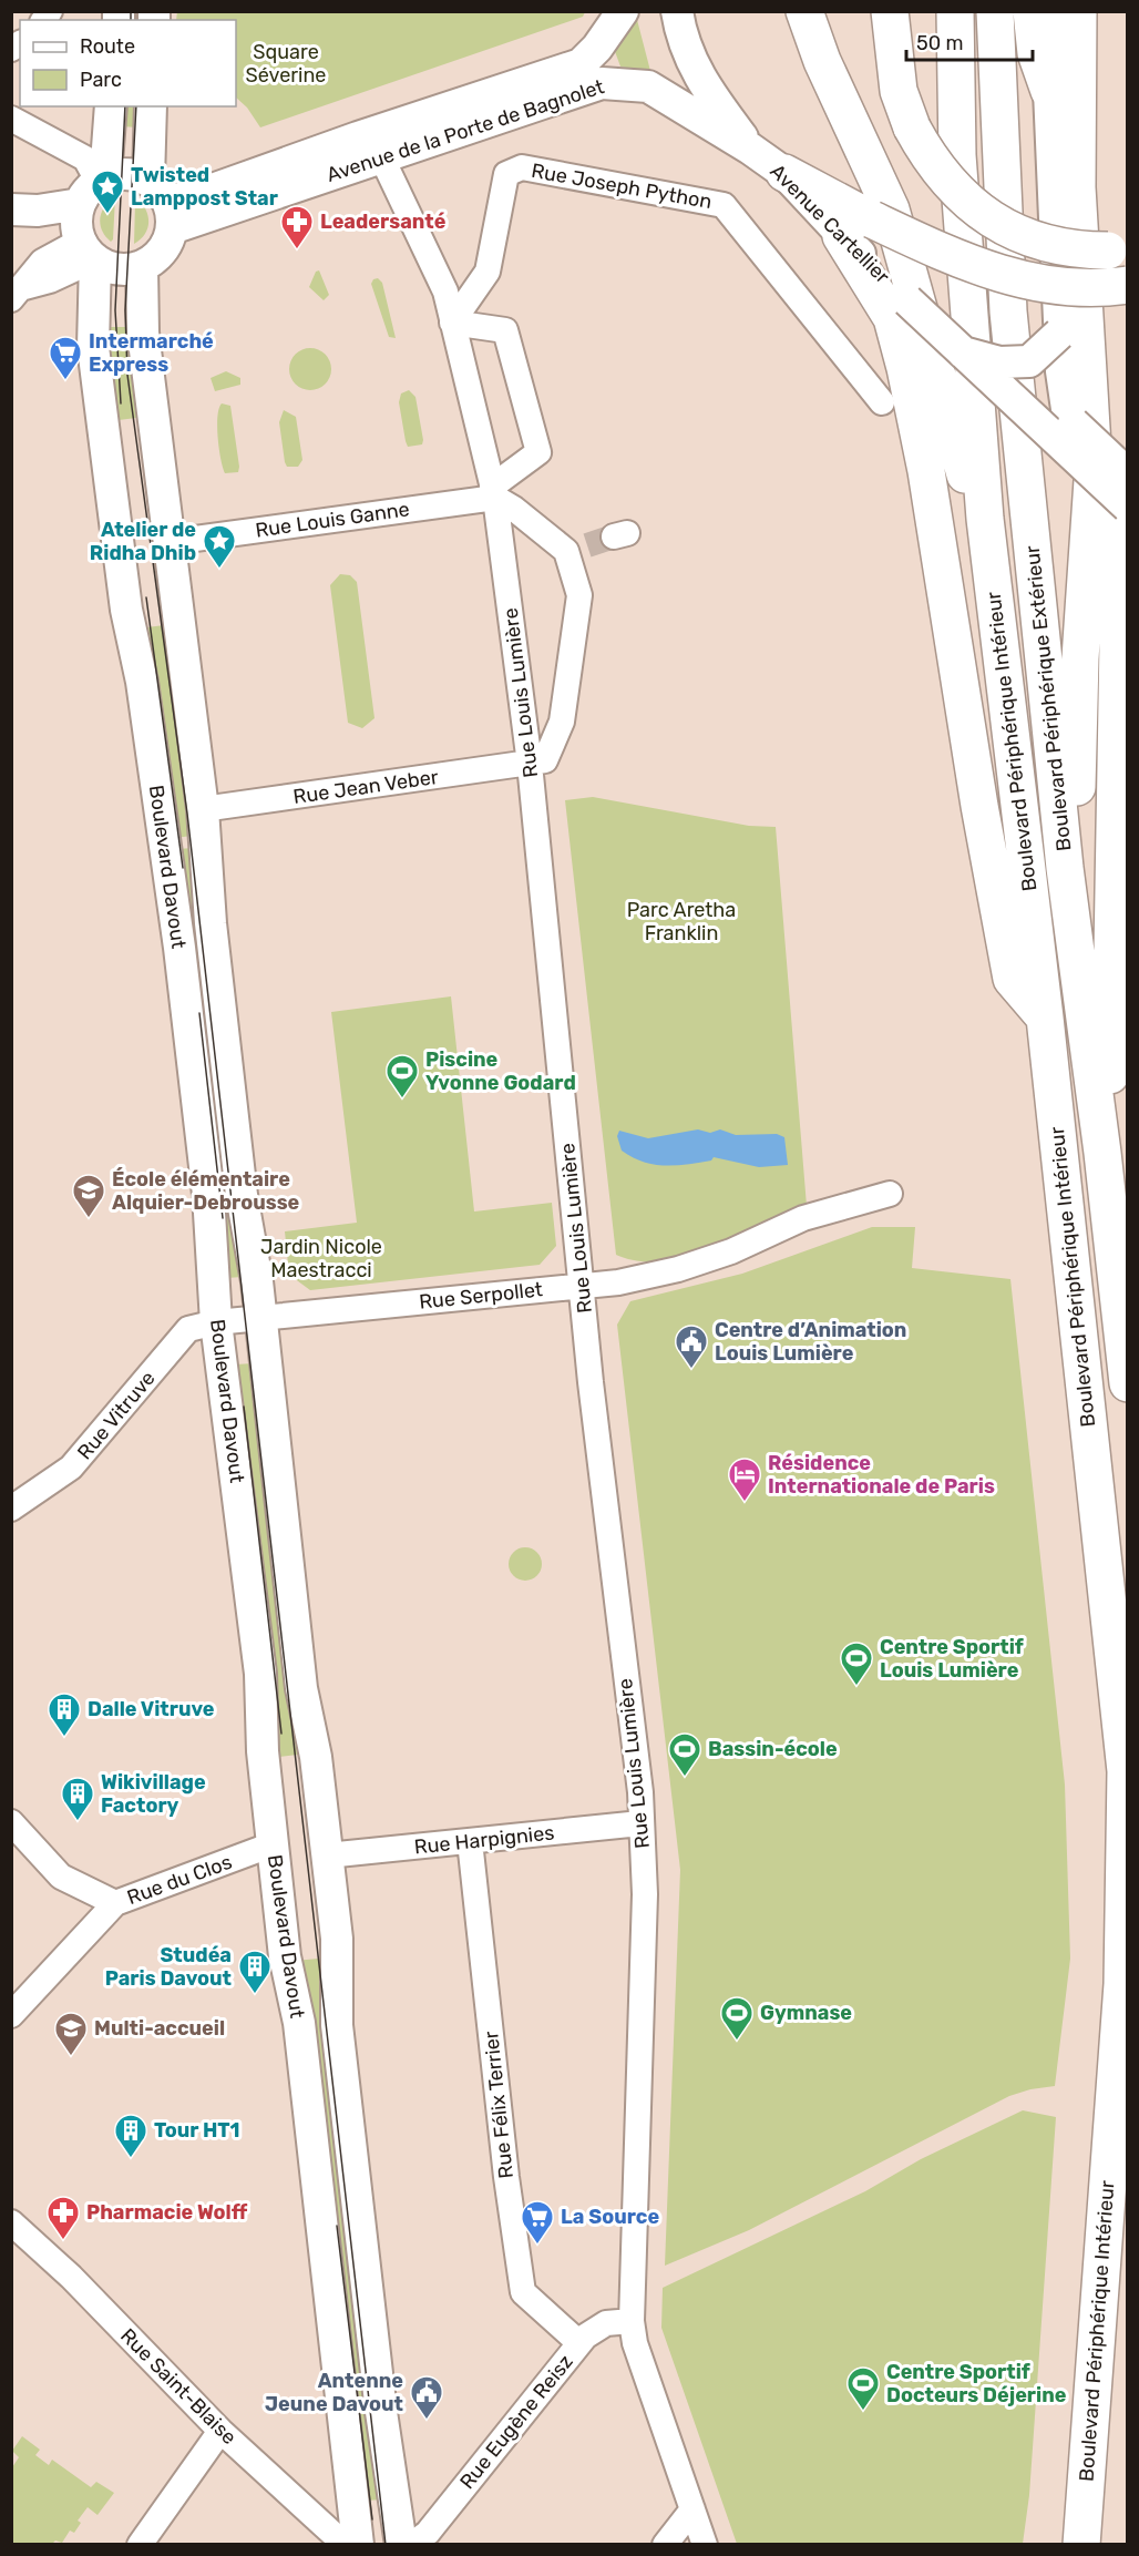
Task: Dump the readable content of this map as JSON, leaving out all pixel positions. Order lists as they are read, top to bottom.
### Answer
{
  "streets": {
    "highway": ["Boulevard Périphérique Extérieur", "Boulevard Périphérique Intérieur"],
    "main road": ["Avenue de la Porte de Bagnolet", "Avenue Cartellier", "Boulevard Davout"],
    "street": [
      "Rue Joseph Python",
      "Rue Louis Ganne",
      "Rue Louis Lumière",
      "Rue Jean Veber",
      "Rue Serpollet",
      "Rue Vitruve",
      "Rue Harpignies",
      "Rue du Clos",
      "Rue Félix Terrier",
      "Rue Saint-Blaise",
      "Rue Eugène Reisz"
    ]
  },
  "crossings": [
    ["Avenue de la Porte de Bagnolet", "Avenue Cartellier"],
    ["Avenue de la Porte de Bagnolet", "Rue Louis Lumière"],
    ["Avenue de la Porte de Bagnolet", "Boulevard Davout"],
    ["Rue Joseph Python", "Rue Louis Lumière"],
    ["Rue Louis Ganne", "Rue Louis Lumière"],
    ["Rue Louis Ganne", "Boulevard Davout"],
    ["Rue Louis Lumière", "Rue Jean Veber"],
    ["Rue Louis Lumière", "Rue Serpollet"],
    ["Rue Louis Lumière", "Rue Harpignies"],
    ["Rue Louis Lumière", "Rue Eugène Reisz"],
    ["Rue Jean Veber", "Boulevard Davout"],
    ["Boulevard Davout", "Rue Serpollet"],
    ["Boulevard Davout", "Rue Vitruve"],
    ["Boulevard Davout", "Rue Harpignies"],
    ["Boulevard Davout", "Rue du Clos"],
    ["Rue Serpollet", "Rue Vitruve"],
    ["Rue Harpignies", "Rue Félix Terrier"],
    ["Rue Félix Terrier", "Rue Eugène Reisz"]
  ],
  "parks": ["Square Séverine", "Parc Aretha Franklin", "Jardin Nicole Maestracci"],
  "places": {
    "place": ["Twisted Lamppost Star", "Atelier de Ridha Dhib"],
    "pharmacy": ["Leadersanté", "Pharmacie Wolff"],
    "supermarket": ["Intermarché Express", "La Source"],
    "sports": [
      "Piscine Yvonne Godard",
      "Centre Sportif Louis Lumière",
      "Bassin-école",
      "Gymnase",
      "Centre Sportif Docteurs Déjerine"
    ],
    "school or university": ["École élémentaire Alquier-Debrousse", "Multi-accueil"],
    "public building": ["Centre d’Animation Louis Lumière", "Antenne Jeune Davout"],
    "hotel": ["Résidence Internationale de Paris"],
    "building": [
      "Dalle Vitruve",
      "Wikivillage Factory",
      "Studéa Paris Davout",
      "Tour HT1"
    ]
  },
  "legend": ["Route", "Parc"],
  "scale_bar": "50 m"
}
